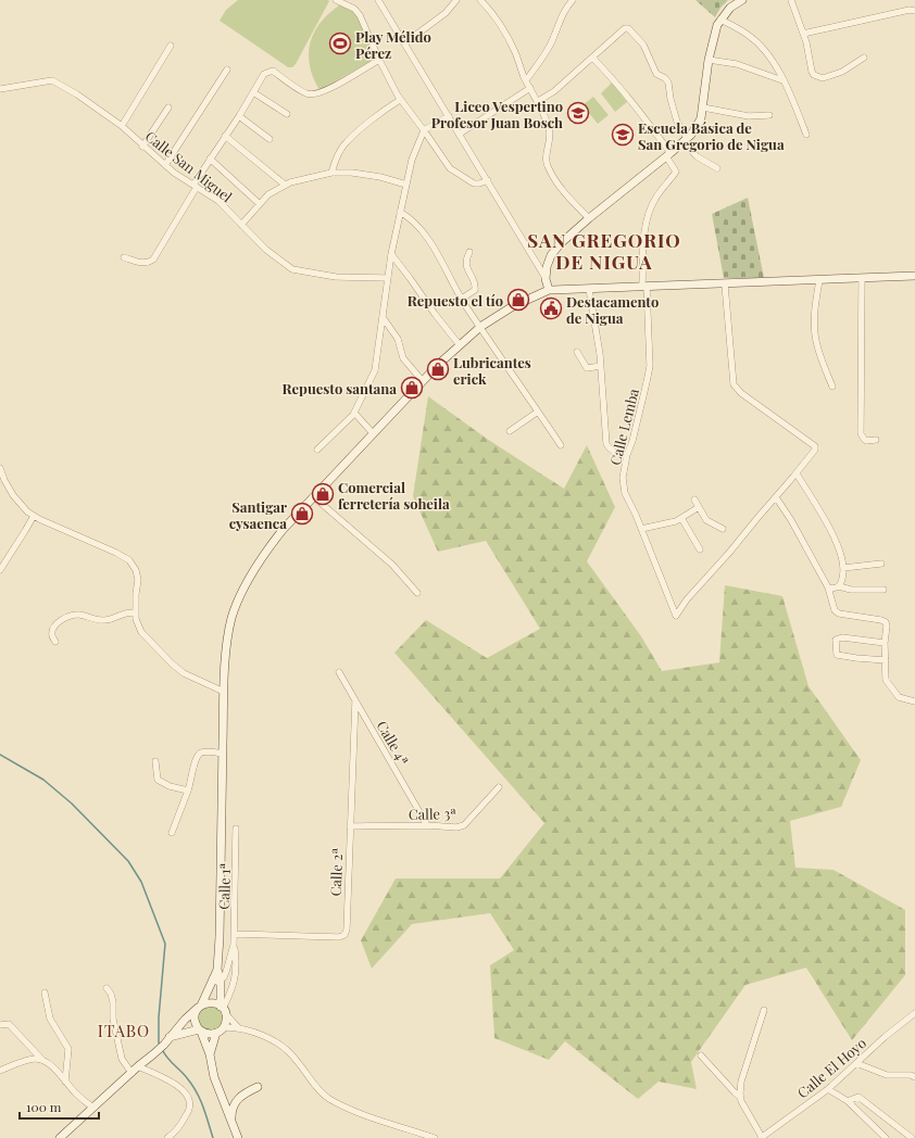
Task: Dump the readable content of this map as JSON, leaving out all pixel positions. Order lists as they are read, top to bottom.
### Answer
{
  "streets": {
    "street": [
      "Calle San Miguel",
      "Calle Lemba",
      "Calle 4ª",
      "Calle 3ª",
      "Calle 2ª",
      "Calle 1ª",
      "Calle El Hoyo"
    ]
  },
  "crossings": [
    ["Calle 4ª", "Calle 3ª"],
    ["Calle 4ª", "Calle 2ª"],
    ["Calle 3ª", "Calle 2ª"],
    ["Calle 2ª", "Calle 1ª"]
  ],
  "districts": ["SAN GREGORIO DE NIGUA", "ITABO"],
  "places": {
    "sports": ["Play Mélido Pérez"],
    "school or university": ["Liceo Vespertino Profesor Juan Bosch", "Escuela Básica de San Gregorio de Nigua"],
    "shop": [
      "Repuesto el tío",
      "Lubricantes erick",
      "Repuesto santana",
      "Comercial ferretería soheila",
      "Santigar cysaenca"
    ],
    "public building": ["Destacamento de Nigua"]
  },
  "scale_bar": "100 m"
}
